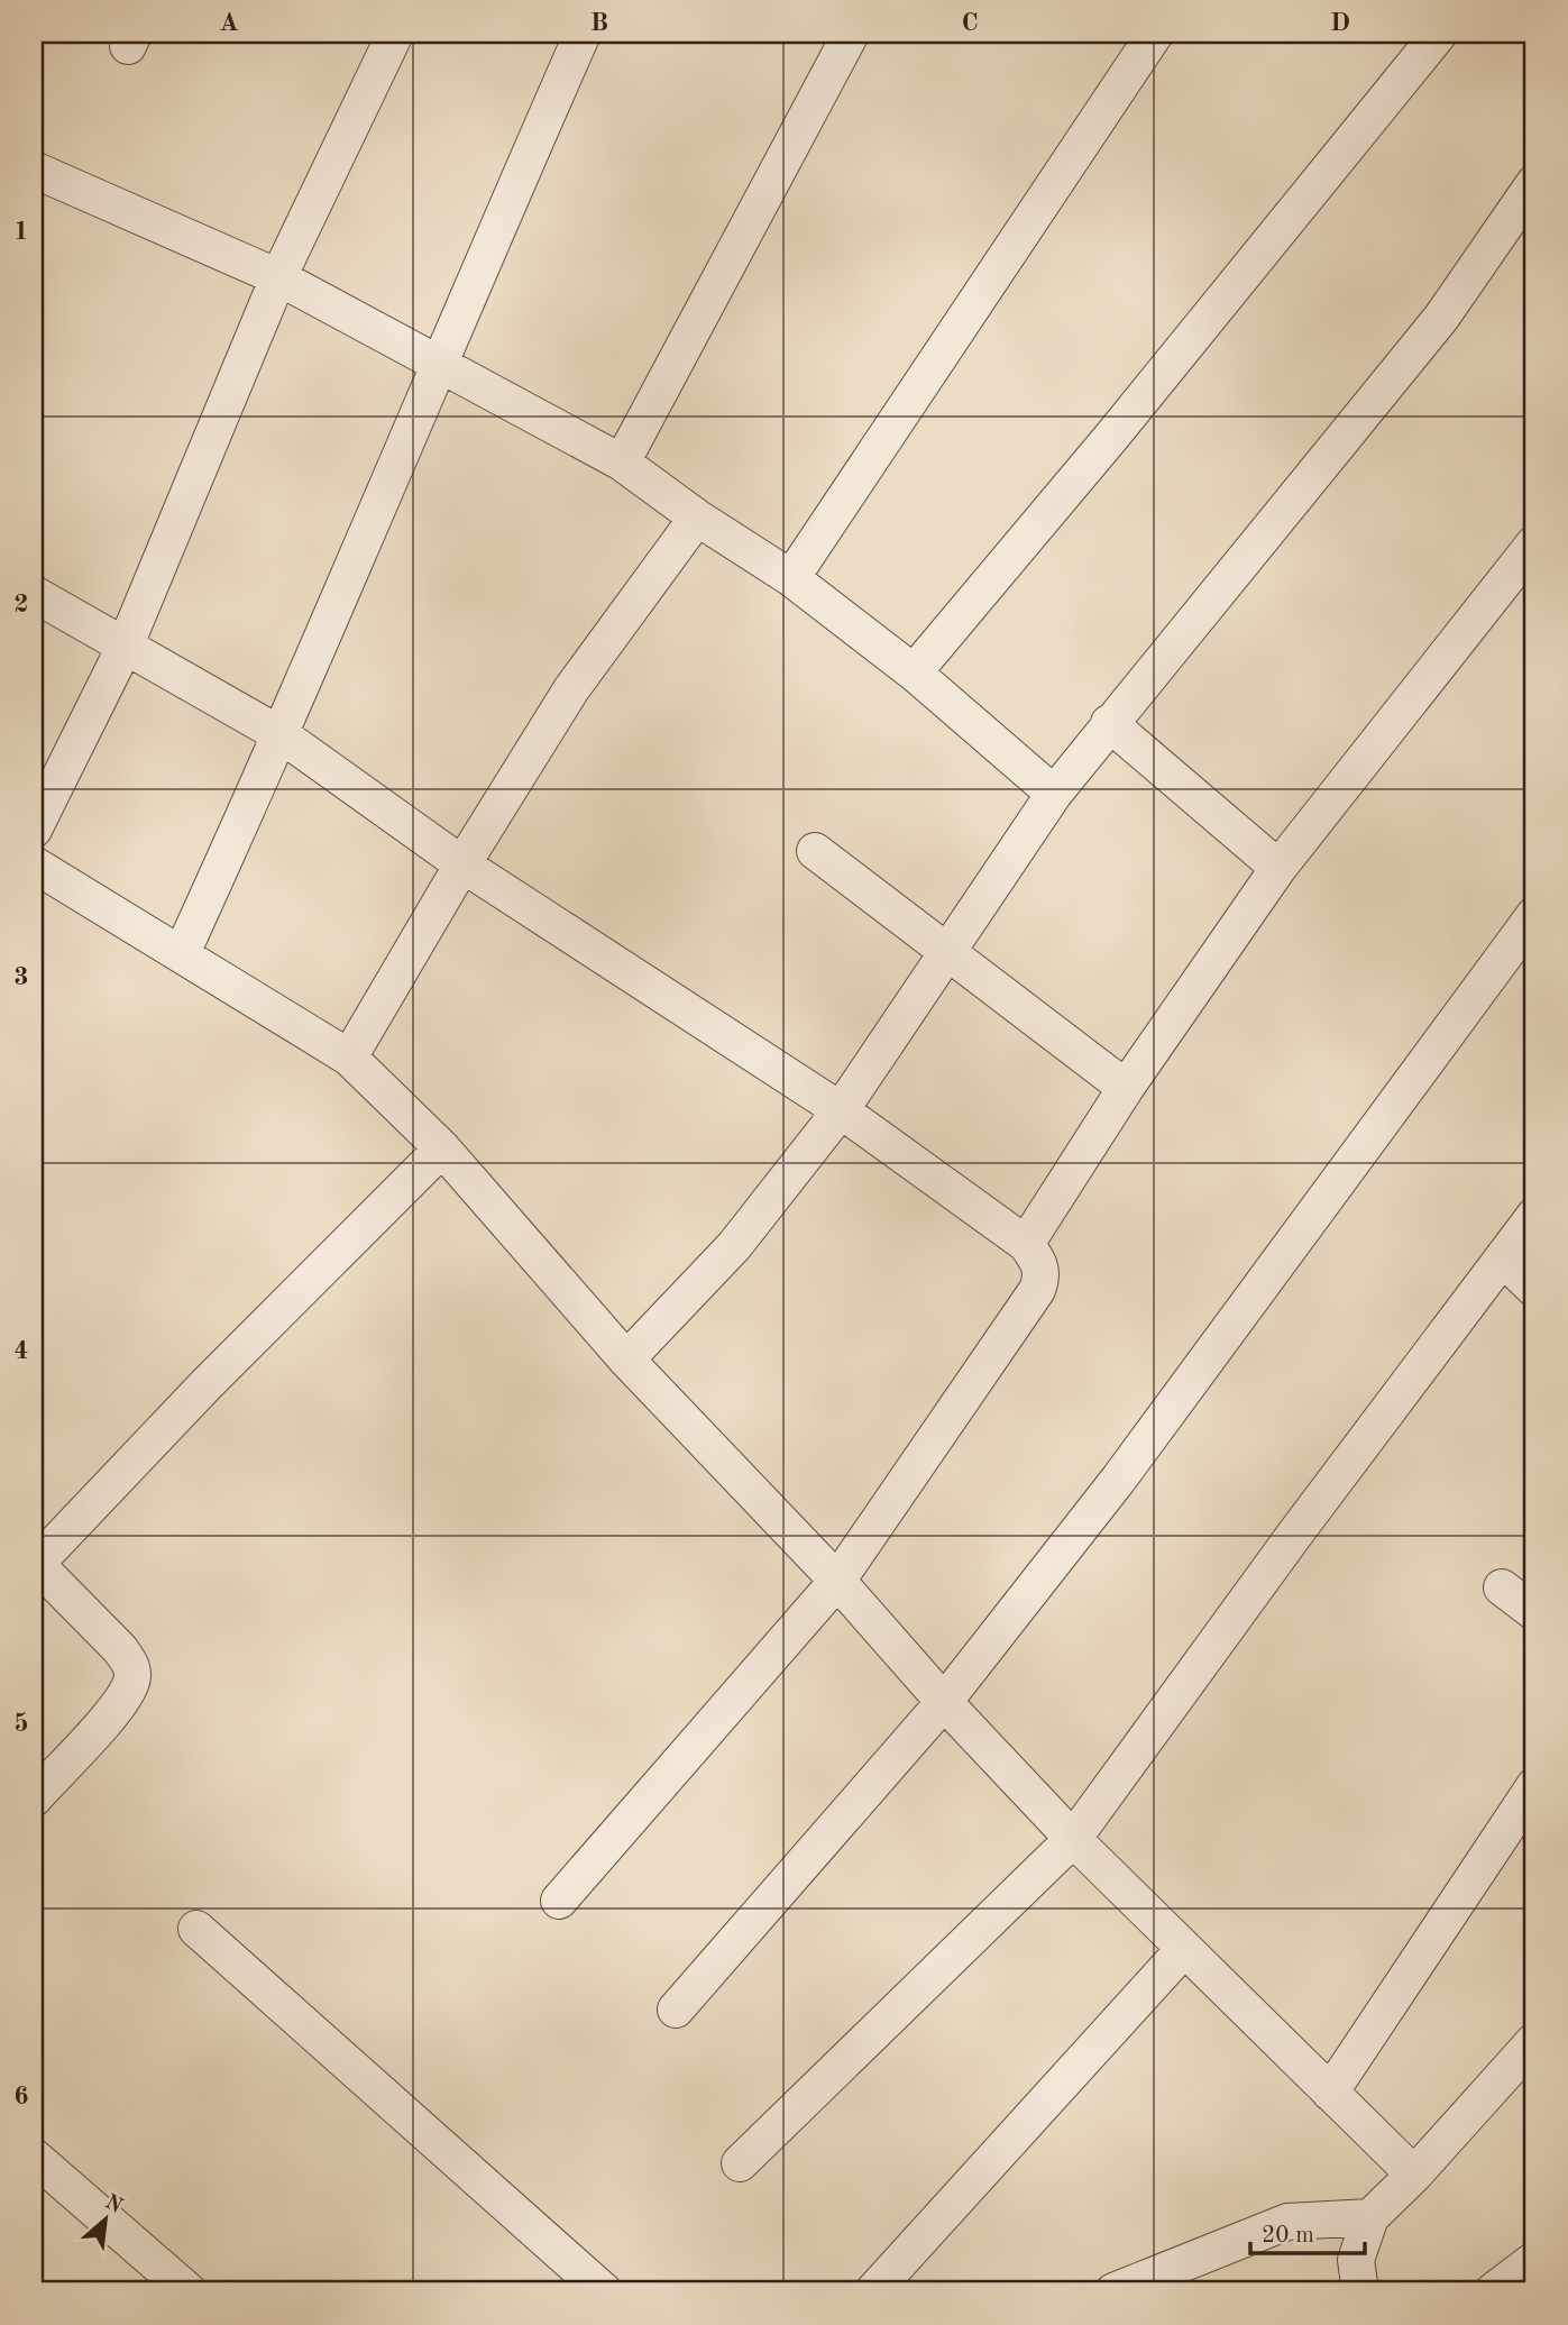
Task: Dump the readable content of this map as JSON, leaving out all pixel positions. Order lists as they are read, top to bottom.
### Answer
{
  "scale_bar": "20 m",
  "north": "top right",
  "grid": {
    "columns": [
      "A",
      "B",
      "C",
      "D"
    ],
    "rows": [
      "1",
      "2",
      "3",
      "4",
      "5",
      "6"
    ]
  }
}
